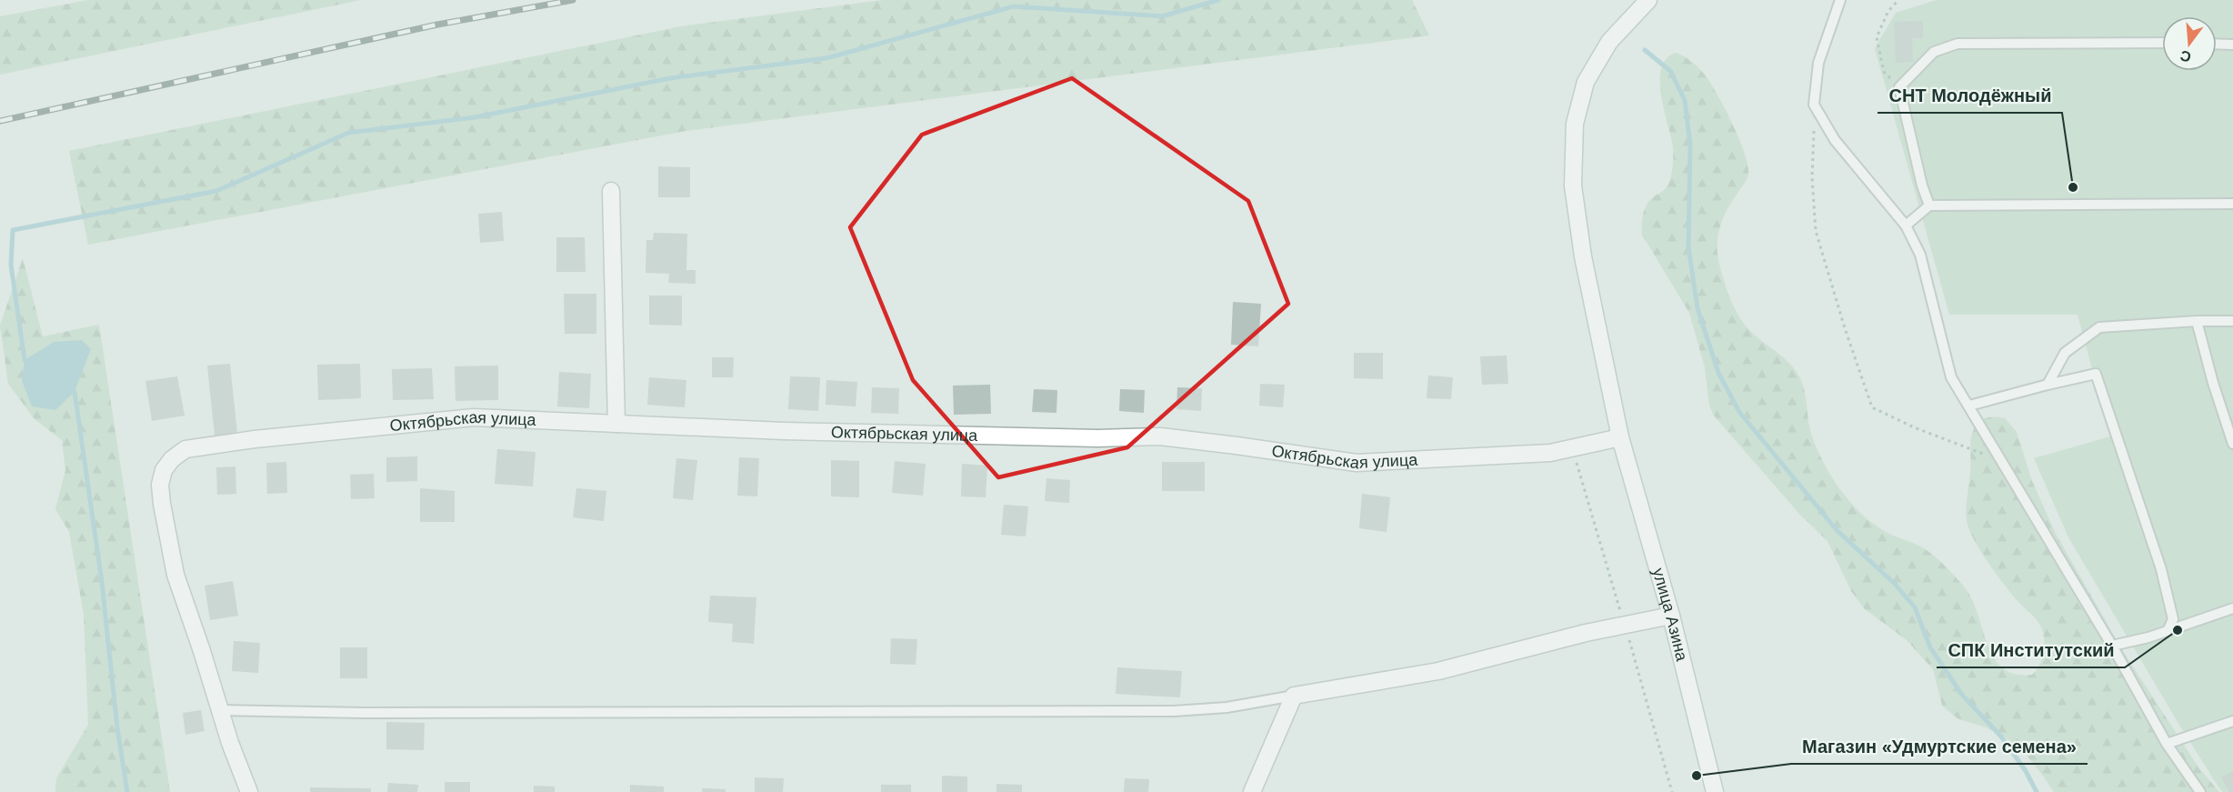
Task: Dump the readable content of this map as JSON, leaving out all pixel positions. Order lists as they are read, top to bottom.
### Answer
{
  "streets": {
    "street": ["Октябрьская улица", "улица Азина"]
  },
  "crossings": [
    ["Октябрьская улица", "улица Азина"]
  ],
  "places": ["СНТ Молодёжный", "СПК Институтский", "Магазин «Удмуртские семена»"],
  "north": "bottom"
}
